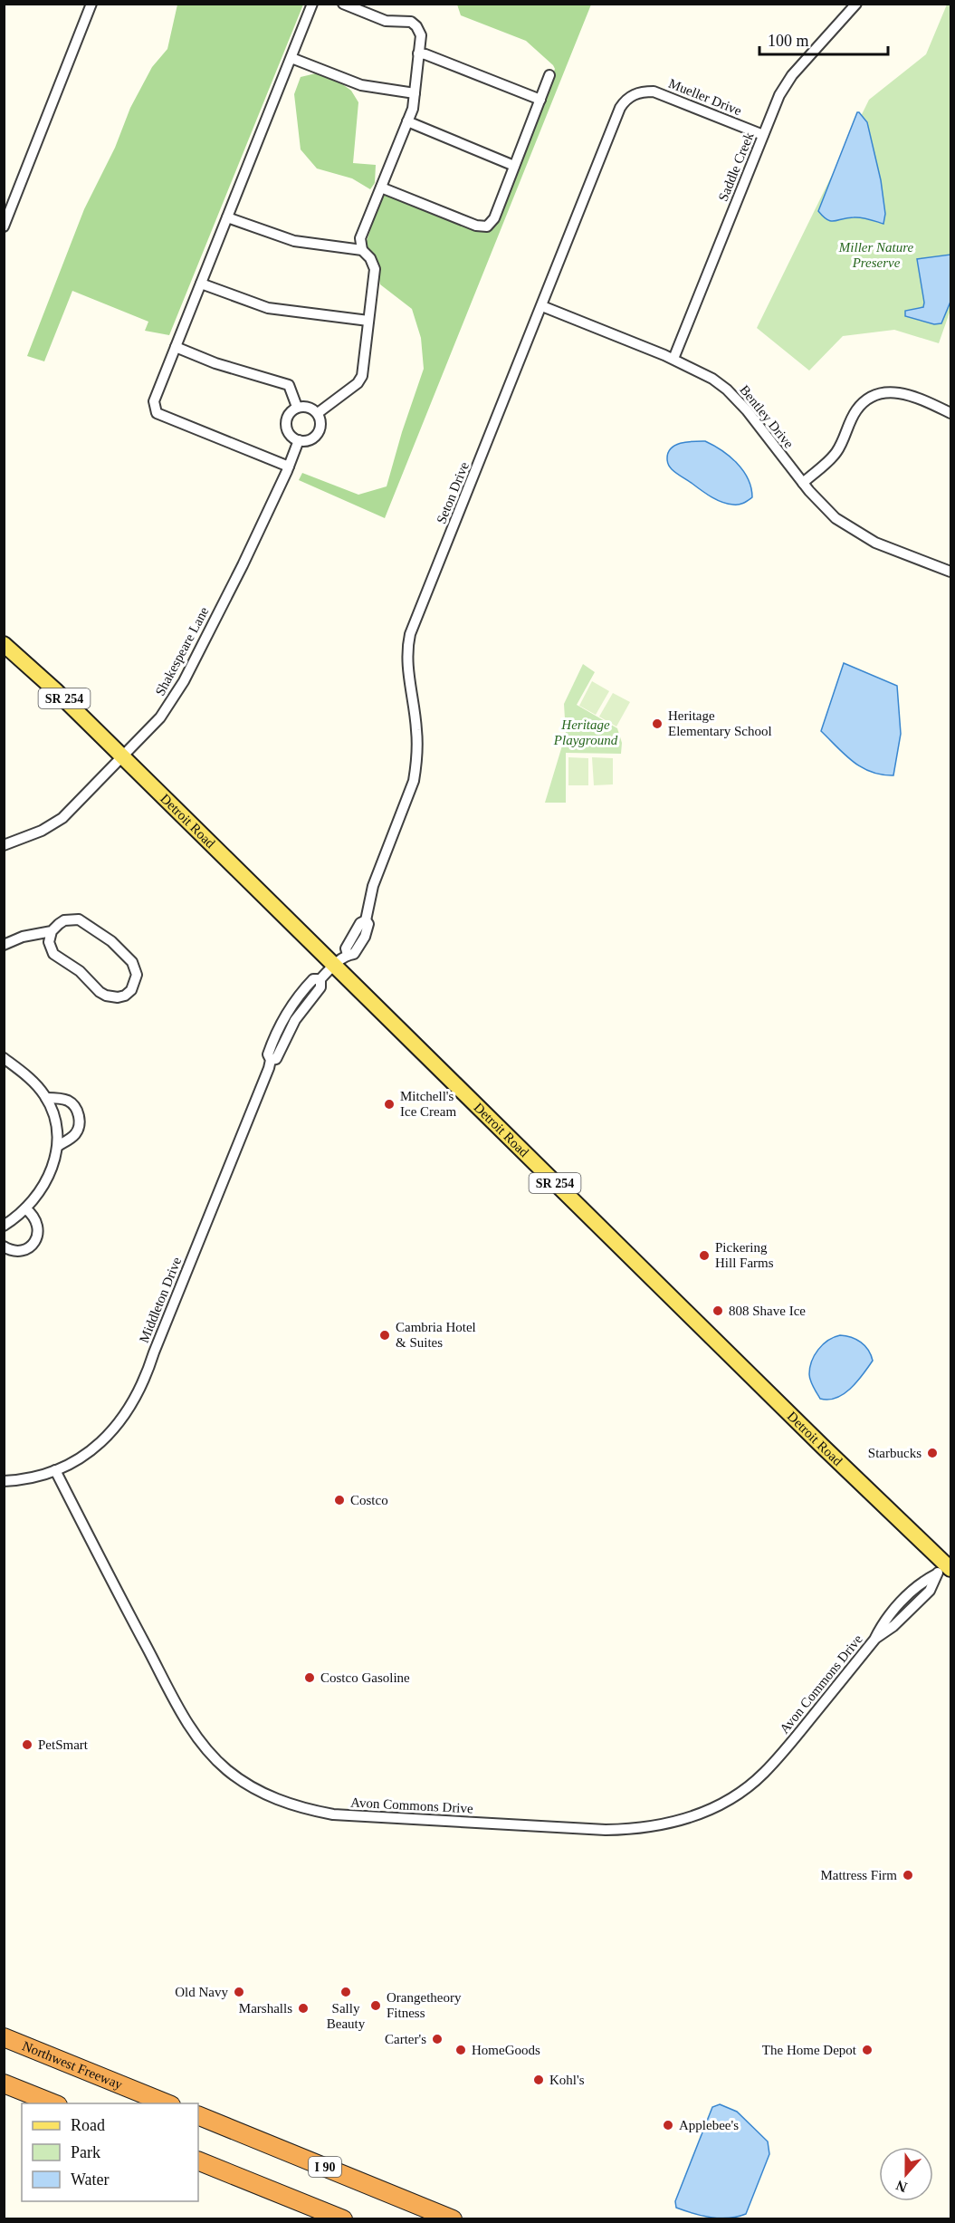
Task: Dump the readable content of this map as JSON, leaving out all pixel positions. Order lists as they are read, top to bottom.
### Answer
{
  "streets": {
    "highway": ["Northwest Freeway", "I 90"],
    "main road": ["SR 254", "Detroit Road"],
    "street": [
      "Mueller Drive",
      "Saddle Creek",
      "Bentley Drive",
      "Seton Drive",
      "Shakespeare Lane",
      "Middleton Drive",
      "Avon Commons Drive"
    ]
  },
  "crossings": [
    ["Mueller Drive", "Saddle Creek"],
    ["Mueller Drive", "Seton Drive"],
    ["Saddle Creek", "Bentley Drive"],
    ["Bentley Drive", "Seton Drive"],
    ["Seton Drive", "Detroit Road"],
    ["Seton Drive", "Middleton Drive"],
    ["Shakespeare Lane", "Detroit Road"],
    ["Detroit Road", "Middleton Drive"],
    ["Detroit Road", "Avon Commons Drive"],
    ["Middleton Drive", "Avon Commons Drive"]
  ],
  "parks": ["Miller Nature Preserve", "Heritage Playground"],
  "places": [
    "Heritage Elementary School",
    "Mitchell's Ice Cream",
    "Pickering Hill Farms",
    "808 Shave Ice",
    "Cambria Hotel & Suites",
    "Starbucks",
    "Costco",
    "Costco Gasoline",
    "PetSmart",
    "Mattress Firm",
    "Old Navy",
    "Sally Beauty",
    "Orangetheory Fitness",
    "Marshalls",
    "Carter's",
    "HomeGoods",
    "The Home Depot",
    "Kohl's",
    "Applebee's"
  ],
  "legend": ["Road", "Park", "Water"],
  "scale_bar": "100 m",
  "north": "bottom"
}
